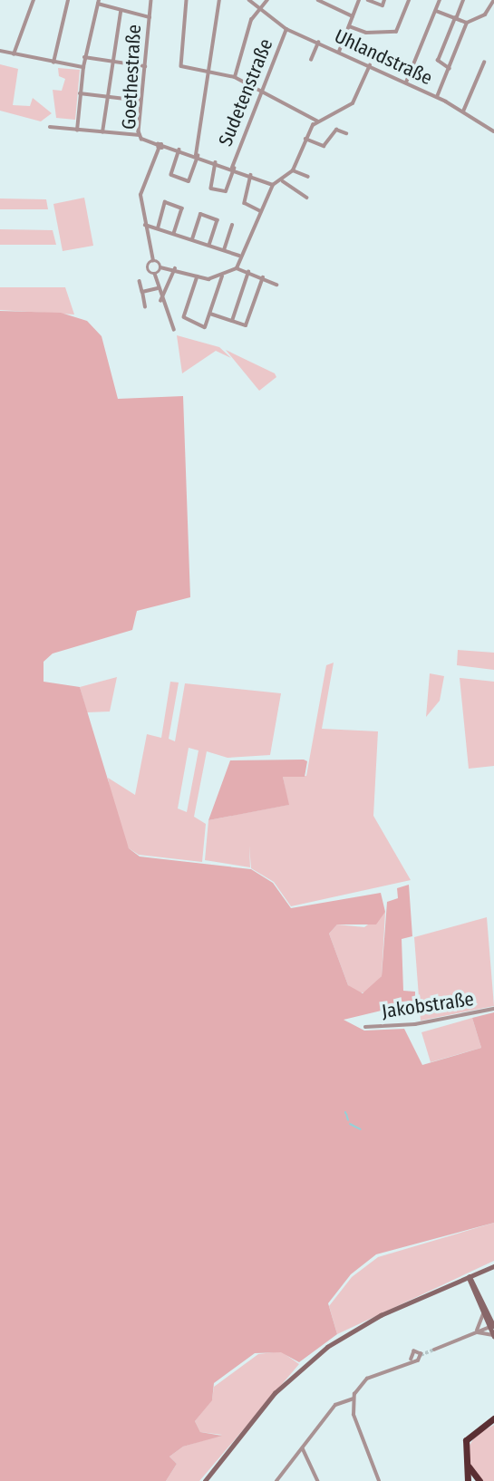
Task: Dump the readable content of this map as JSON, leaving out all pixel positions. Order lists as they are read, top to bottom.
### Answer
{
  "streets": {
    "street": [
      "Uhlandstraße",
      "Goethestraße",
      "Sudetenstraße",
      "Jakobstraße"
    ]
  },
  "crossings": [
    ["Uhlandstraße", "Sudetenstraße"],
    ["Goethestraße", "Sudetenstraße"]
  ]
}
